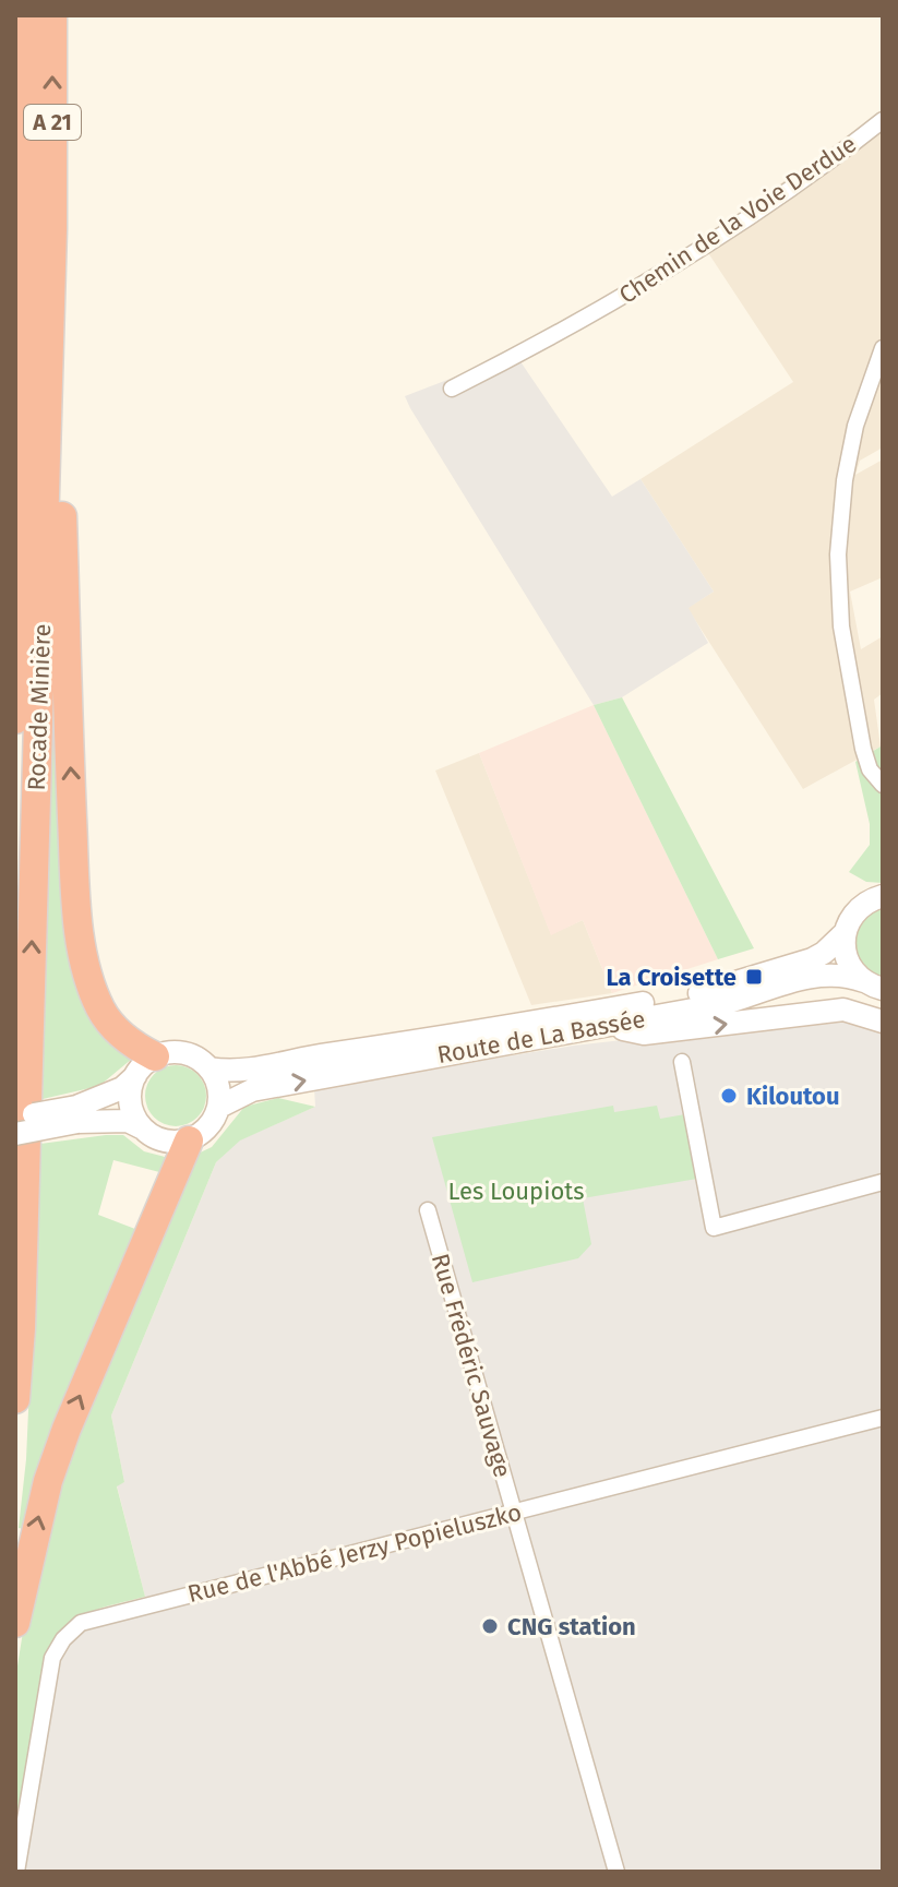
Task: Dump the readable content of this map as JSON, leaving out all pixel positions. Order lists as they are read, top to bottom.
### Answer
{
  "streets": {
    "highway": ["A 21", "Rocade Minière"],
    "main road": ["Route de La Bassée"],
    "street": ["Chemin de la Voie Derdue", "Rue Frédéric Sauvage", "Rue de l'Abbé Jerzy Popieluszko"]
  },
  "crossings": [
    ["Rue Frédéric Sauvage", "Rue de l'Abbé Jerzy Popieluszko"]
  ],
  "parks": ["Les Loupiots"],
  "places": {
    "transit": ["La Croisette"],
    "other": ["Kiloutou", "CNG station"]
  }
}
